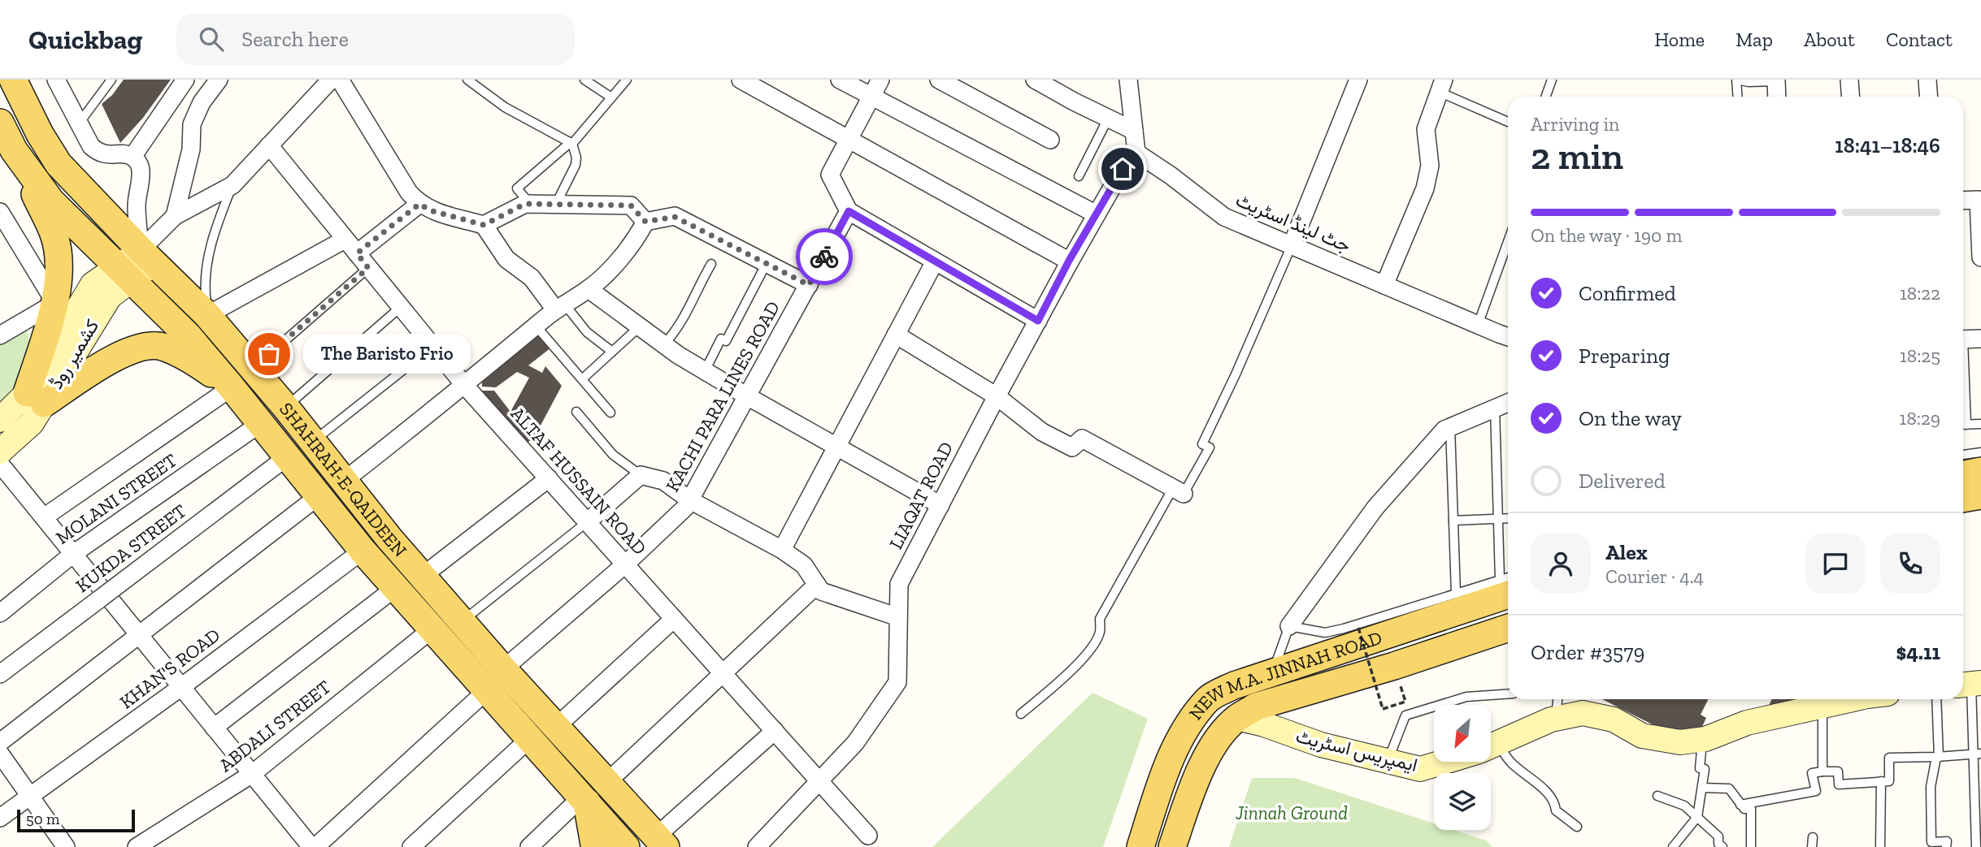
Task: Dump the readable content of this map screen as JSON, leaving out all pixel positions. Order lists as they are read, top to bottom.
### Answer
{
  "streets": {
    "main road": ["SHAHRAH-E-QAIDEEN", "NEW M.A. JINNAH ROAD"],
    "street": [
      "جٹ لینڈ اسٹریٹ",
      "کشمیر روڈ",
      "KACHI PARA LINES ROAD",
      "ALTAF HUSSAIN ROAD",
      "LIAQAT ROAD",
      "MOLANI STREET",
      "KUKDA STREET",
      "KHAN'S ROAD",
      "ABDALI STREET",
      "ایمپریس اسٹریٹ"
    ]
  },
  "crossings": [
    ["جٹ لینڈ اسٹریٹ", "LIAQAT ROAD"],
    ["کشمیر روڈ", "SHAHRAH-E-QAIDEEN"],
    ["KACHI PARA LINES ROAD", "SHAHRAH-E-QAIDEEN"],
    ["KACHI PARA LINES ROAD", "ALTAF HUSSAIN ROAD"],
    ["SHAHRAH-E-QAIDEEN", "MOLANI STREET"],
    ["SHAHRAH-E-QAIDEEN", "KUKDA STREET"],
    ["SHAHRAH-E-QAIDEEN", "KHAN'S ROAD"],
    ["SHAHRAH-E-QAIDEEN", "ABDALI STREET"],
    ["ALTAF HUSSAIN ROAD", "LIAQAT ROAD"],
    ["NEW M.A. JINNAH ROAD", "ایمپریس اسٹریٹ"]
  ],
  "parks": ["Jinnah Ground"],
  "places": ["The Baristo Frio"],
  "scale_bar": "50 m",
  "north": "bottom left",
  "page": {
    "header": "Quickbag",
    "search": "Search here",
    "nav": [
      "Home",
      "Map",
      "About",
      "Contact"
    ],
    "heading": ["2 min", "Arriving in", "18:41–18:46"],
    "panel": [
      "Alex",
      "Courier · 4.4",
      "Order #3579",
      "$4.11"
    ],
    "bar": "On the way · 190 m",
    "list": [
      ["Confirmed", "18:22"],
      ["Preparing", "18:25"],
      ["On the way", "18:29"],
      "Delivered"
    ],
    "bubble": "The Baristo Frio",
    "scale": "50 m"
  }
}
